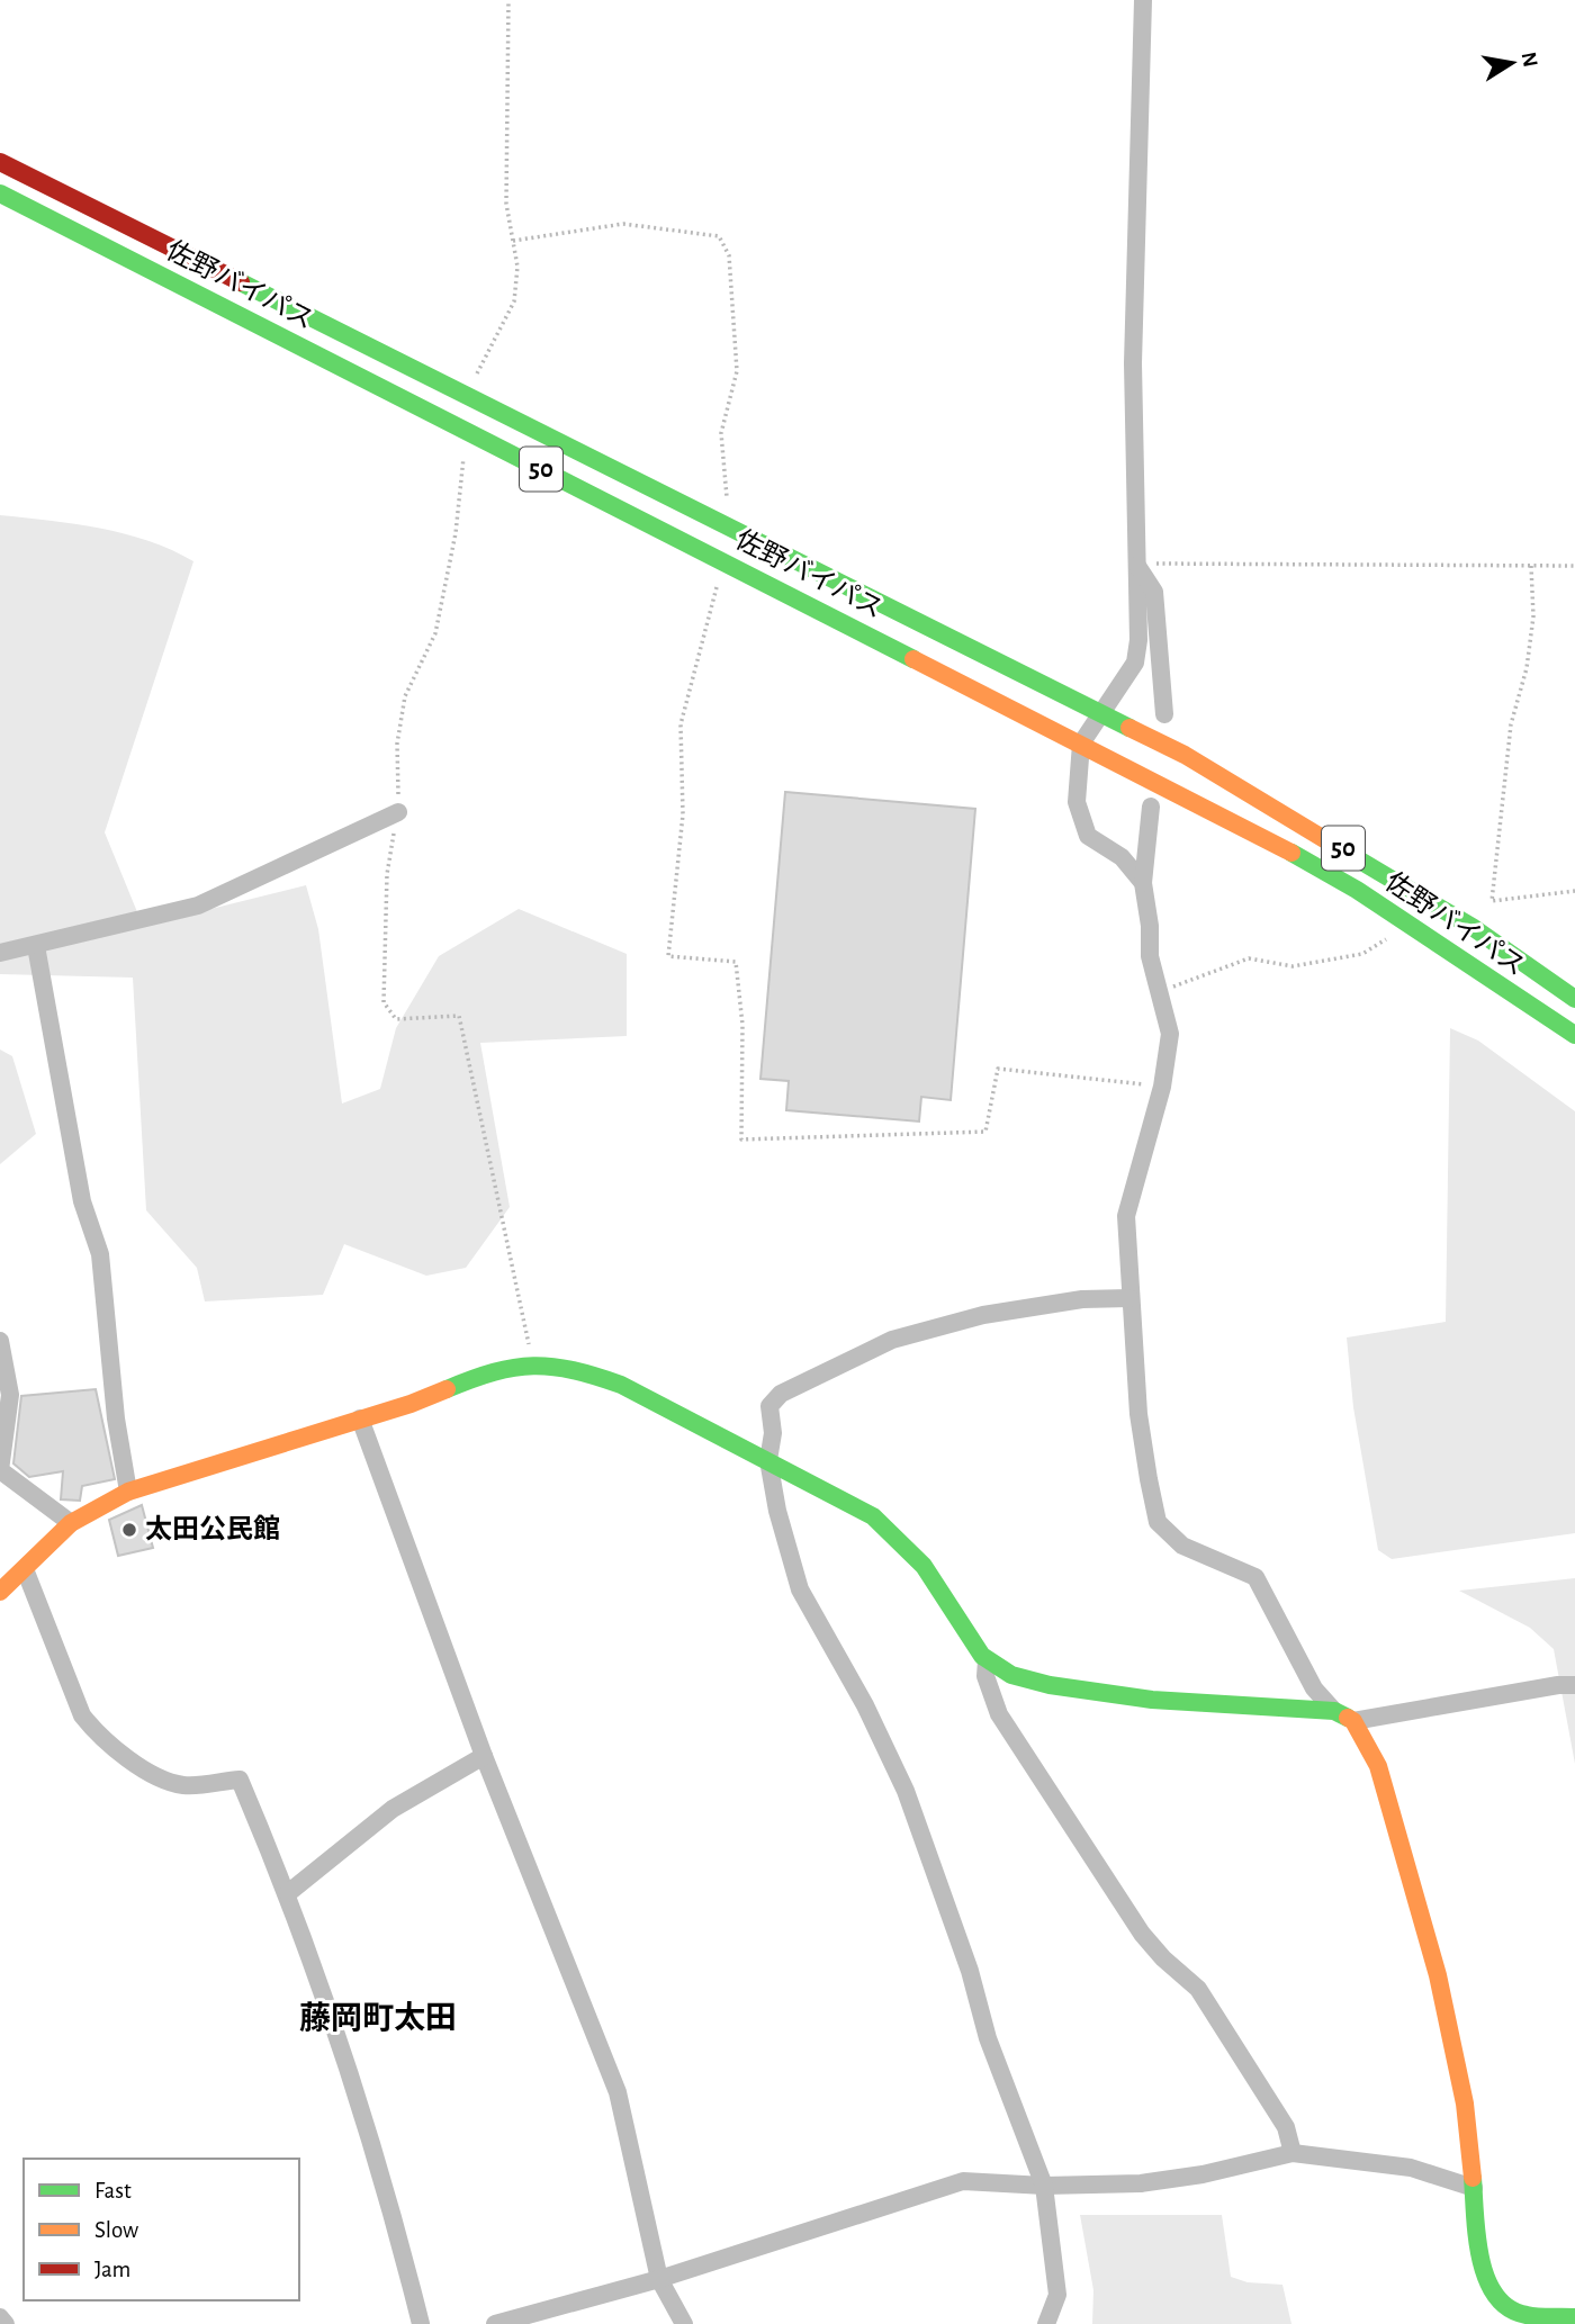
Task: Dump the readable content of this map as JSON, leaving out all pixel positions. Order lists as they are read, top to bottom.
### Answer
{
  "streets": {
    "main road": ["佐野バイパス", "50"]
  },
  "districts": ["藤岡町太田"],
  "places": ["太田公民館"],
  "legend": ["Fast", "Slow", "Jam"],
  "north": "right"
}
